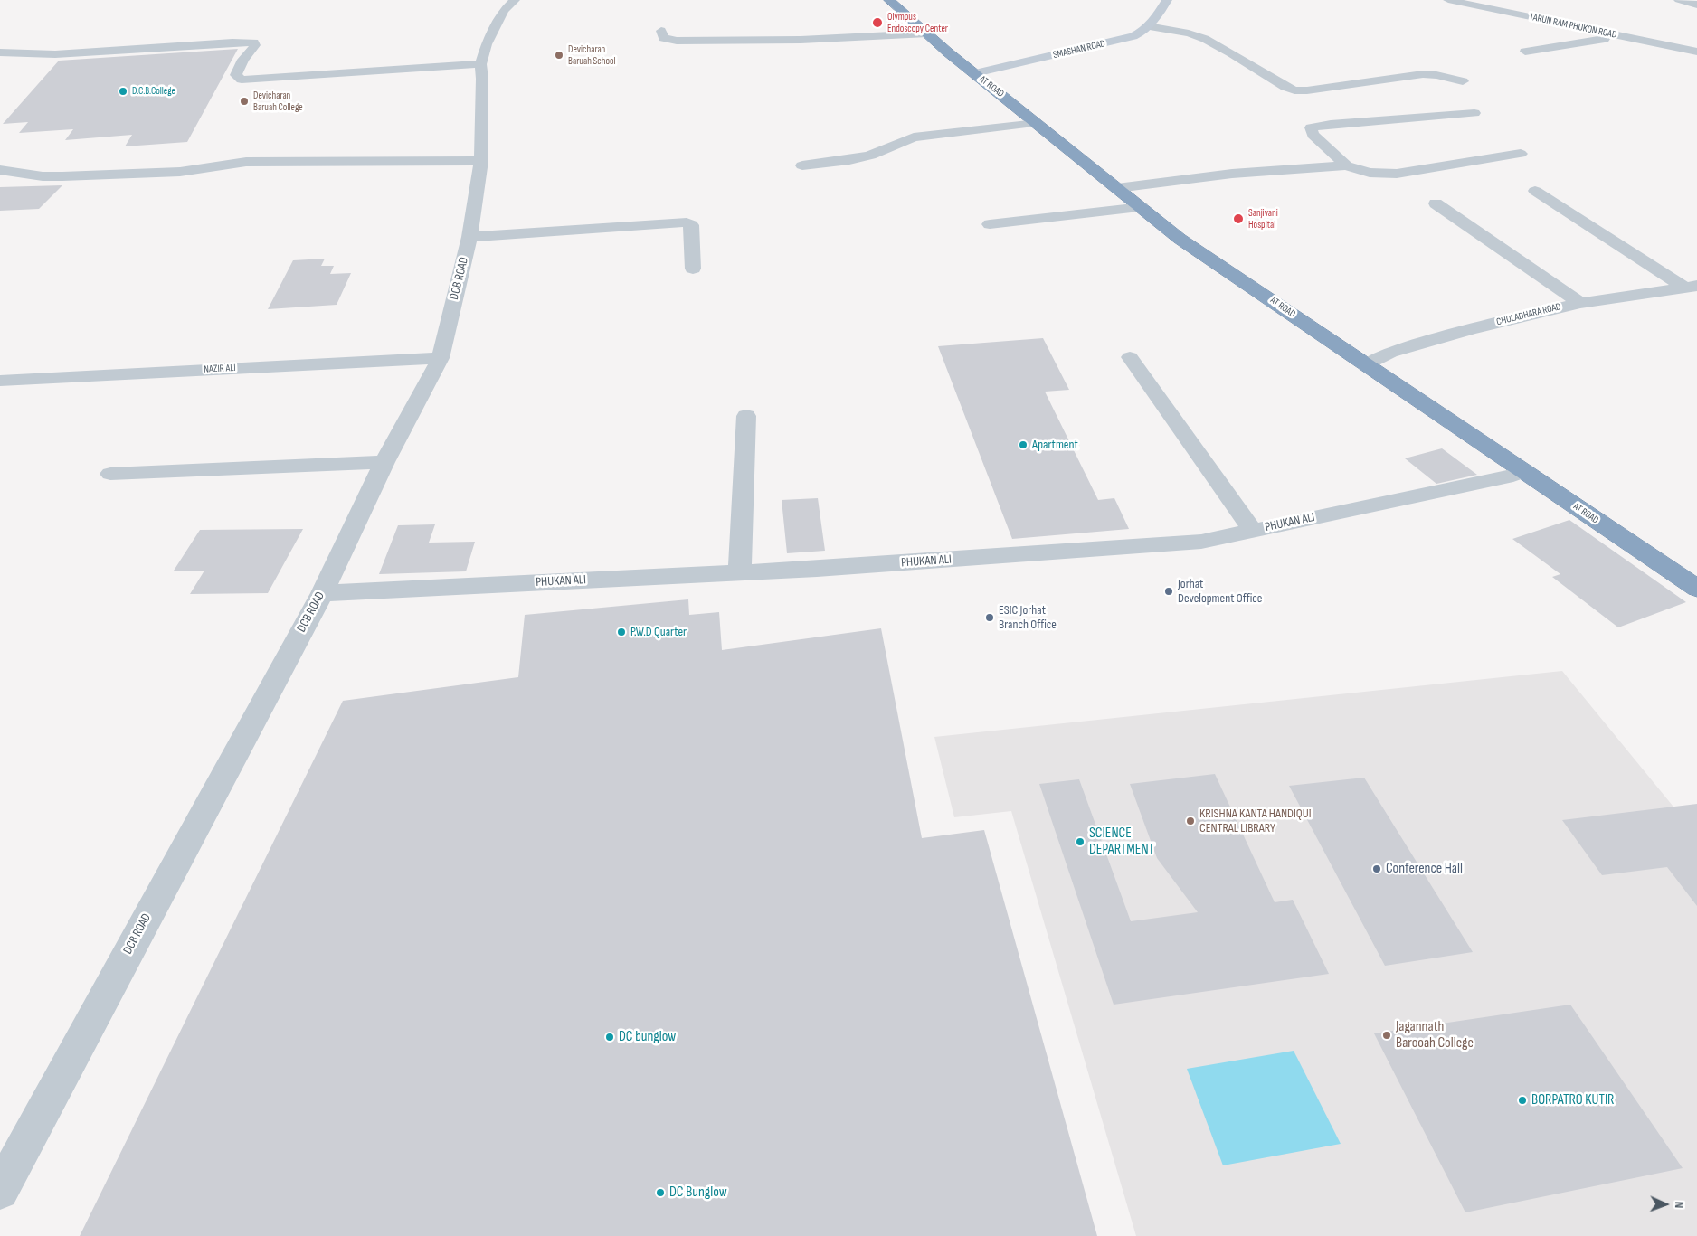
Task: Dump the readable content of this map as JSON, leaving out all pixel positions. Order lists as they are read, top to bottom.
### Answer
{
  "streets": {
    "highway": ["AT ROAD"],
    "street": [
      "TARUN RAM PHUKON ROAD",
      "SMASHAN ROAD",
      "DCB ROAD",
      "CHOLADHARA ROAD",
      "NAZIR ALI",
      "PHUKAN ALI"
    ]
  },
  "crossings": [
    ["SMASHAN ROAD", "AT ROAD"],
    ["AT ROAD", "CHOLADHARA ROAD"],
    ["AT ROAD", "PHUKAN ALI"],
    ["DCB ROAD", "NAZIR ALI"],
    ["DCB ROAD", "PHUKAN ALI"]
  ],
  "places": [
    "Olympus Endoscopy Center",
    "Devicharan Baruah School",
    "D.C.B.College",
    "Devicharan Baruah College",
    "Sanjivani Hospital",
    "Apartment",
    "Jorhat Development Office",
    "ESIC Jorhat Branch Office",
    "P.W.D Quarter",
    "KRISHNA KANTA HANDIQUI CENTRAL LIBRARY",
    "SCIENCE DEPARTMENT",
    "Conference Hall",
    "Jagannath Barooah College",
    "DC bunglow",
    "BORPATRO KUTIR",
    "DC Bunglow"
  ],
  "north": "right"
}
